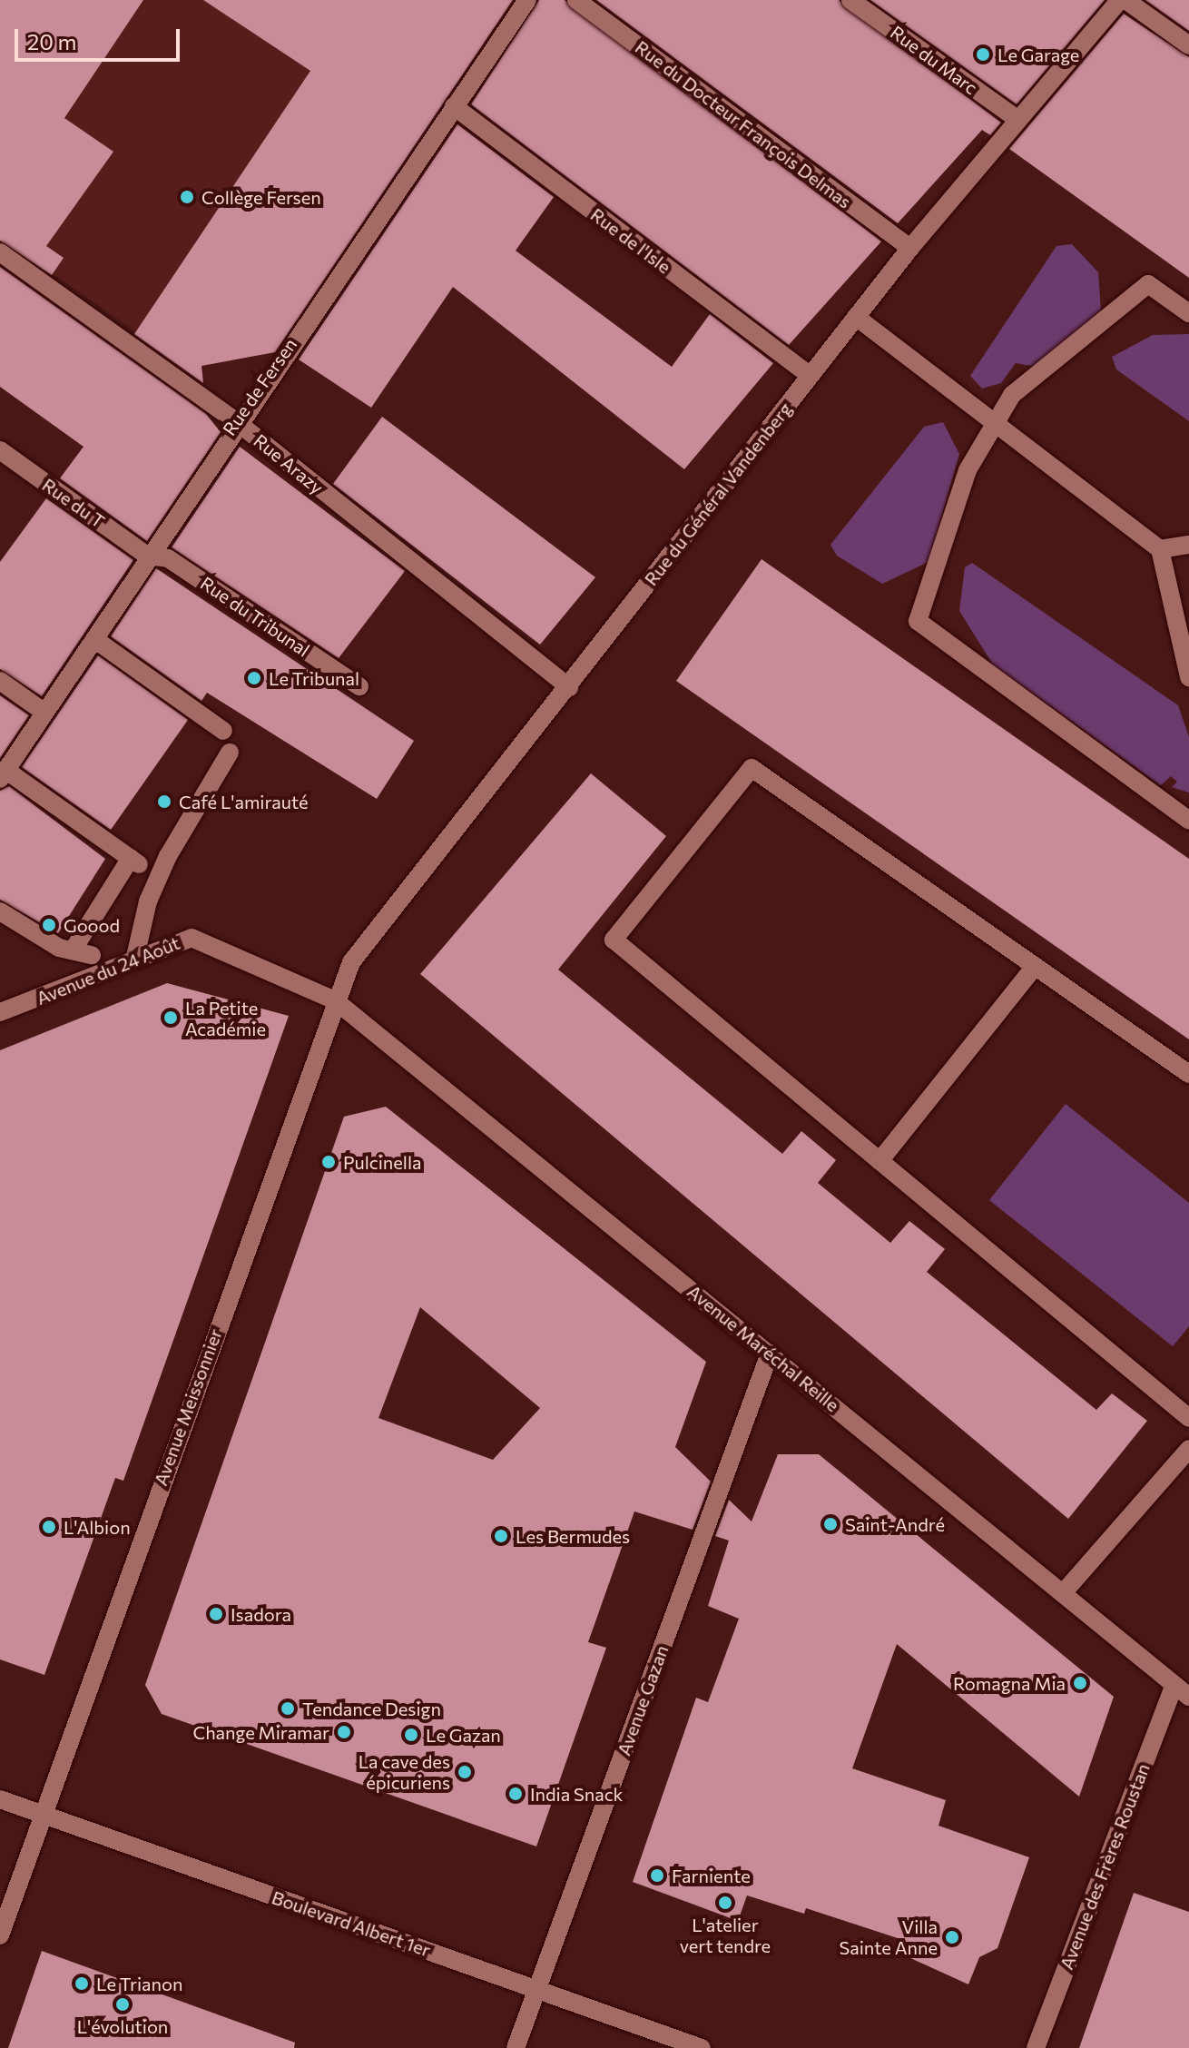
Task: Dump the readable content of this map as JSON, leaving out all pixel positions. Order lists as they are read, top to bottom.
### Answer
{
  "streets": {
    "street": [
      "Rue du Marc",
      "Rue du Docteur François Delmas",
      "Rue de l'Isle",
      "Rue de Fersen",
      "Rue Arazy",
      "Rue du Général Vandenberg",
      "Rue du T",
      "Rue du Tribunal",
      "Avenue du 24 Août",
      "Avenue Maréchal Reille",
      "Avenue Meissonnier",
      "Avenue Gazan",
      "Avenue des Frères Roustan",
      "Boulevard Albert 1er"
    ]
  },
  "crossings": [
    ["Rue du Marc", "Rue du Général Vandenberg"],
    ["Rue du Docteur François Delmas", "Rue du Général Vandenberg"],
    ["Rue de l'Isle", "Rue de Fersen"],
    ["Rue de l'Isle", "Rue du Général Vandenberg"],
    ["Rue de Fersen", "Rue Arazy"],
    ["Rue de Fersen", "Rue du T"],
    ["Rue de Fersen", "Rue du Tribunal"],
    ["Rue Arazy", "Rue du Général Vandenberg"],
    ["Rue du Général Vandenberg", "Avenue du 24 Août"],
    ["Rue du Général Vandenberg", "Avenue Maréchal Reille"],
    ["Rue du Général Vandenberg", "Avenue Meissonnier"],
    ["Rue du T", "Rue du Tribunal"],
    ["Avenue du 24 Août", "Avenue Maréchal Reille"],
    ["Avenue du 24 Août", "Avenue Meissonnier"],
    ["Avenue Maréchal Reille", "Avenue Meissonnier"],
    ["Avenue Maréchal Reille", "Avenue Gazan"],
    ["Avenue Maréchal Reille", "Avenue des Frères Roustan"],
    ["Avenue Meissonnier", "Boulevard Albert 1er"],
    ["Avenue Gazan", "Boulevard Albert 1er"]
  ],
  "places": [
    "Le Garage",
    "Collège Fersen",
    "Le Tribunal",
    "Café L'amirauté",
    "Goood",
    "La Petite Académie",
    "Pulcinella",
    "Saint-André",
    "L'Albion",
    "Les Bermudes",
    "Isadora",
    "Romagna Mia",
    "Tendance Design",
    "Change Miramar",
    "Le Gazan",
    "La cave des épicuriens",
    "India Snack",
    "Farniente",
    "L'atelier vert tendre",
    "Villa Sainte Anne",
    "Le Trianon",
    "L'évolution"
  ],
  "scale_bar": "20 m"
}
